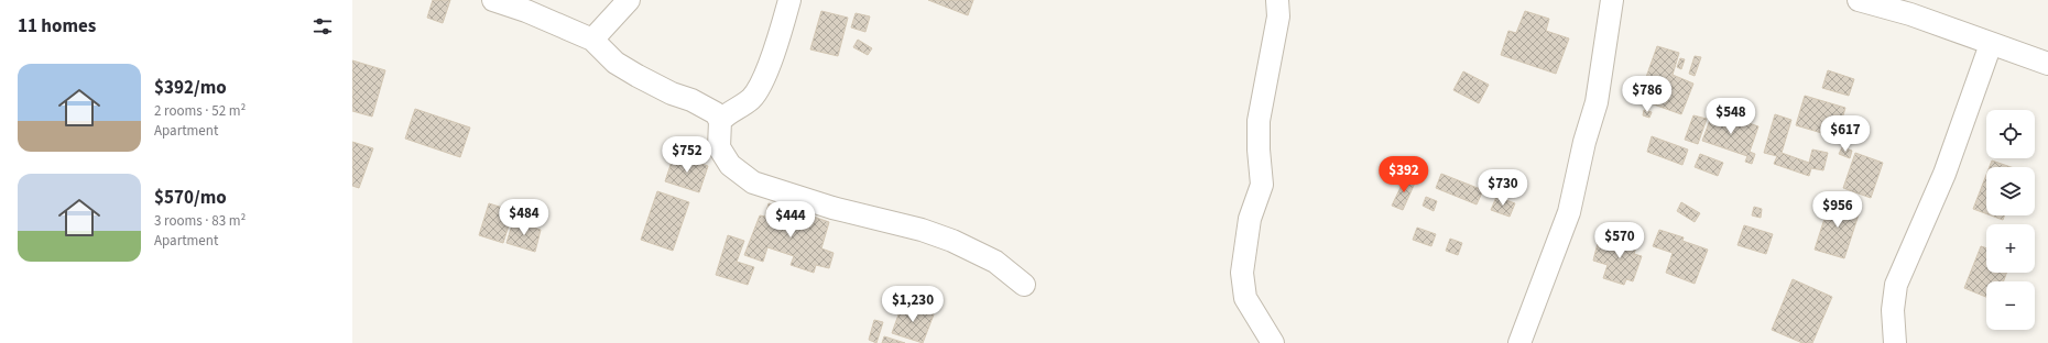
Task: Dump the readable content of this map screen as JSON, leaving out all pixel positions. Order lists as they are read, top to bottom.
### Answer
{
  "page": {
    "heading": "11 homes",
    "list": [
      {
        "name": "$392/mo",
        "note": "2 rooms · 52 m² · Apartment"
      },
      {
        "name": "$570/mo",
        "note": "3 rooms · 83 m² · Apartment"
      }
    ],
    "price": [
      "$786",
      "$548",
      "$617",
      "$752",
      "$392",
      "$730",
      "$956",
      "$484",
      "$444",
      "$570",
      "$1,230"
    ],
    "map_buttons": ["+", "−"]
  }
}
